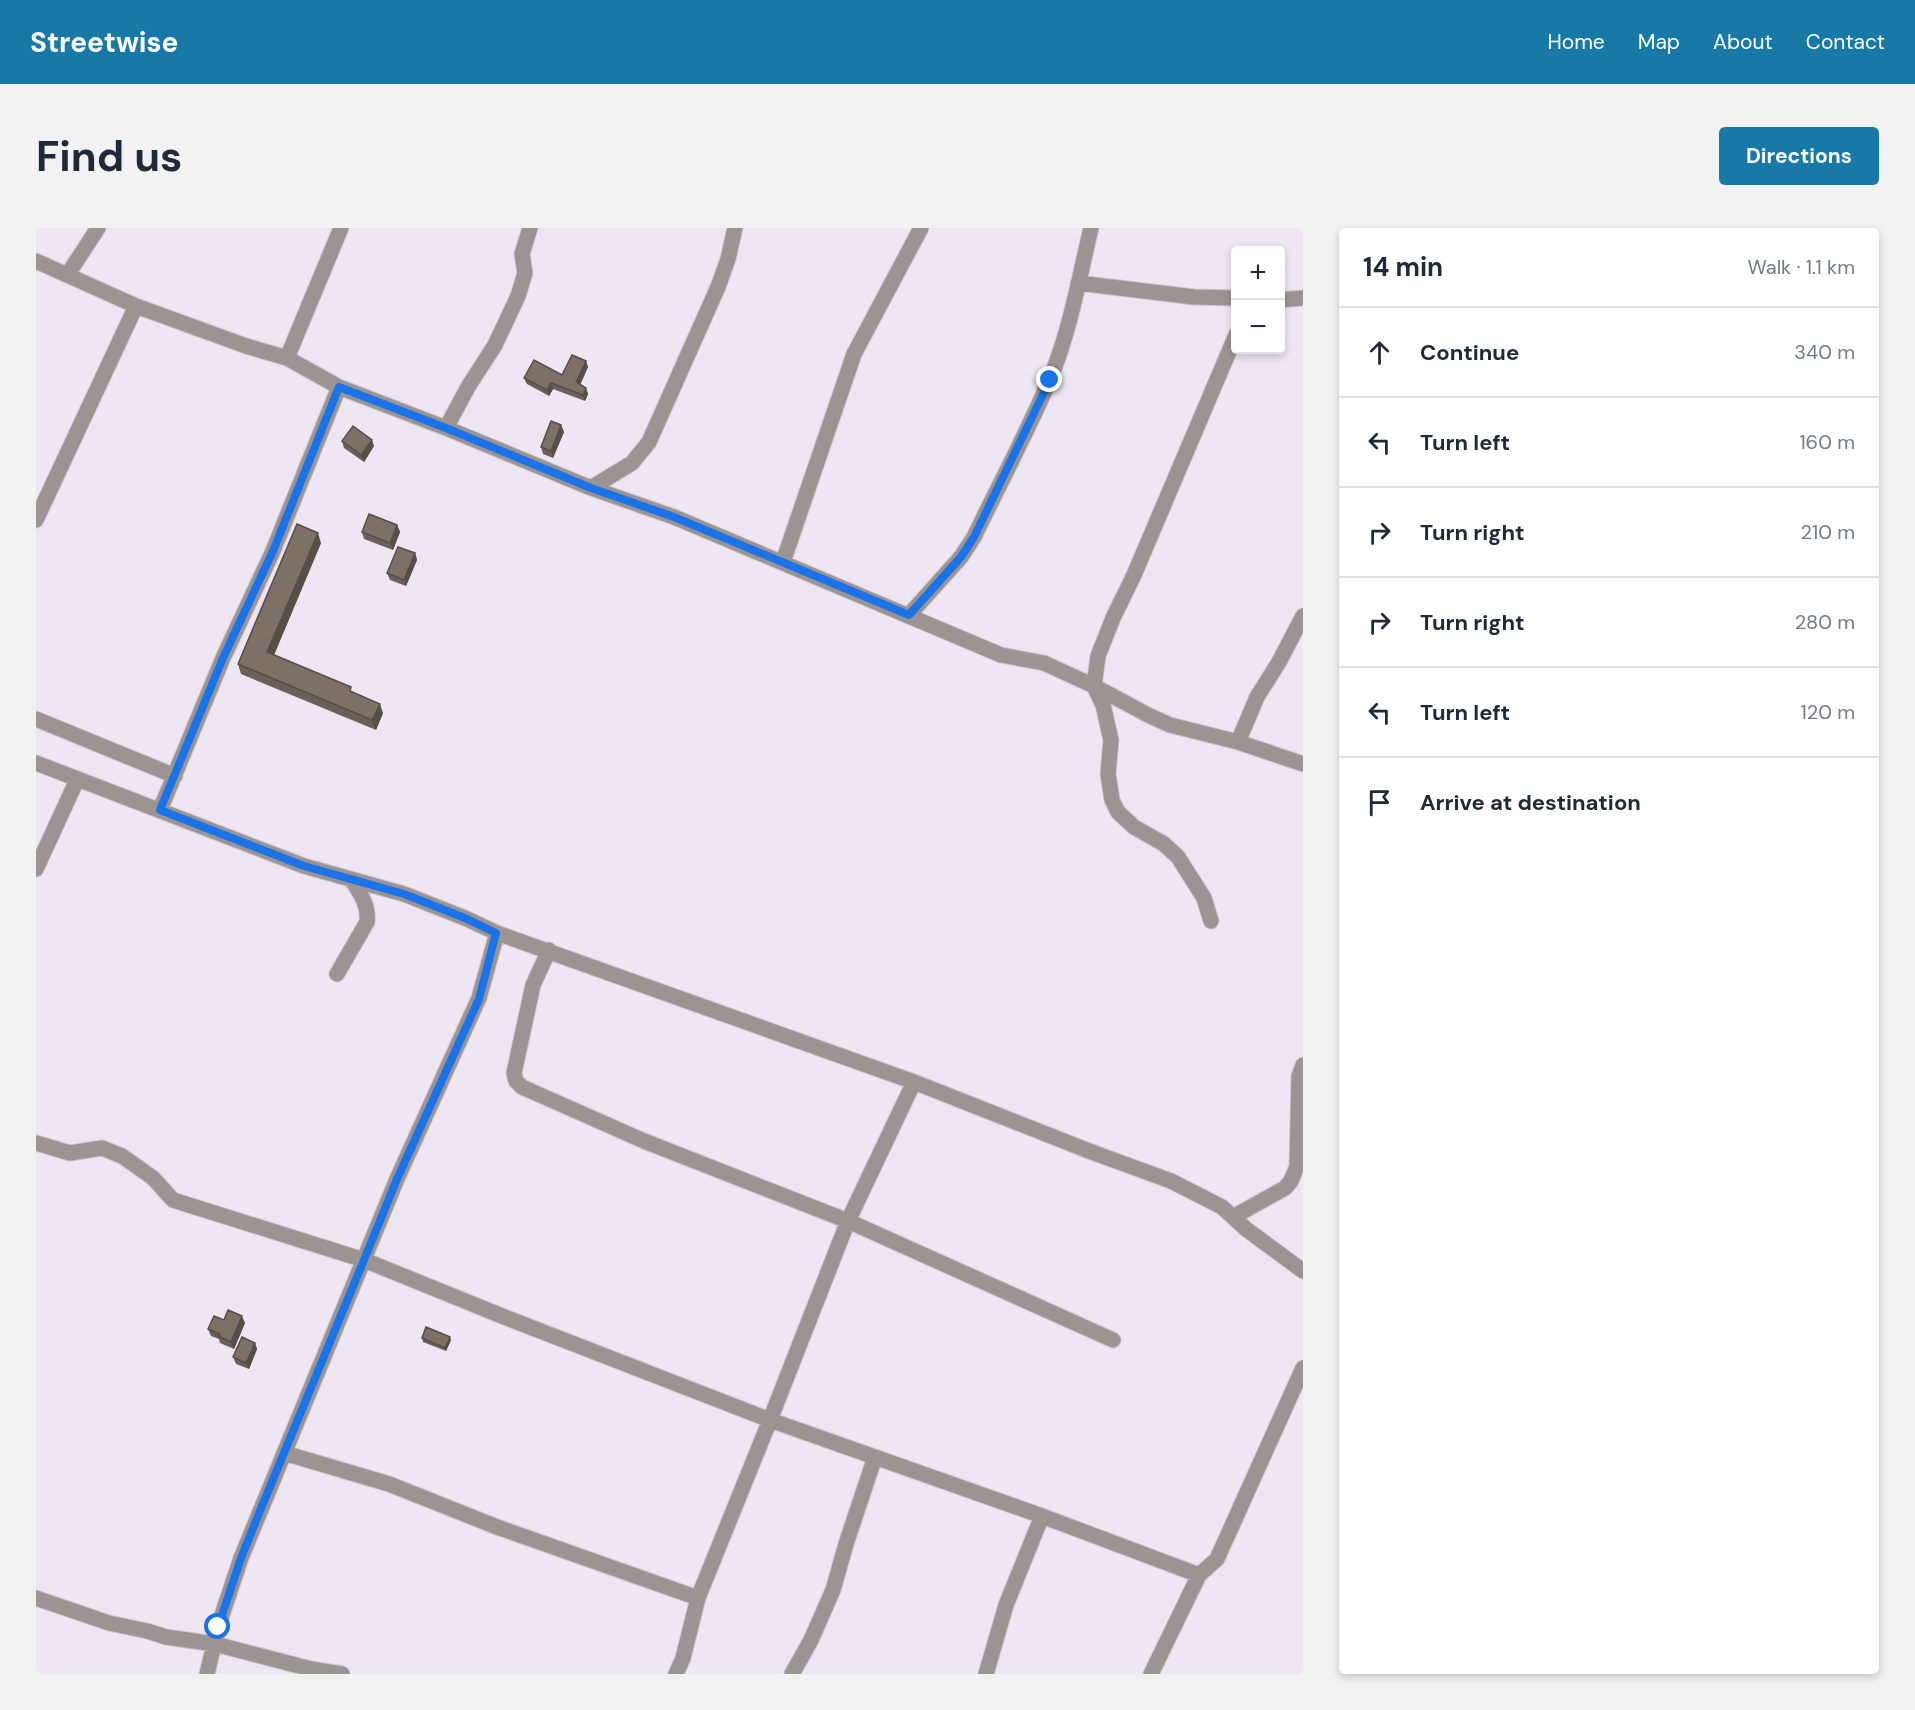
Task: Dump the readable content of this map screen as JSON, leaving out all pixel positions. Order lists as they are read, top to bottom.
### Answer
{
  "page": {
    "header": "Streetwise",
    "nav": [
      "Home",
      "Map",
      "About",
      "Contact"
    ],
    "buttons": "Directions",
    "title": "Find us",
    "heading": ["14 min", "Walk · 1.1 km"],
    "map_buttons": ["+", "−"],
    "list": [
      ["Continue", "340 m"],
      ["Turn left", "160 m"],
      ["Turn right", "210 m"],
      ["Turn right", "280 m"],
      ["Turn left", "120 m"],
      "Arrive at destination"
    ]
  }
}
